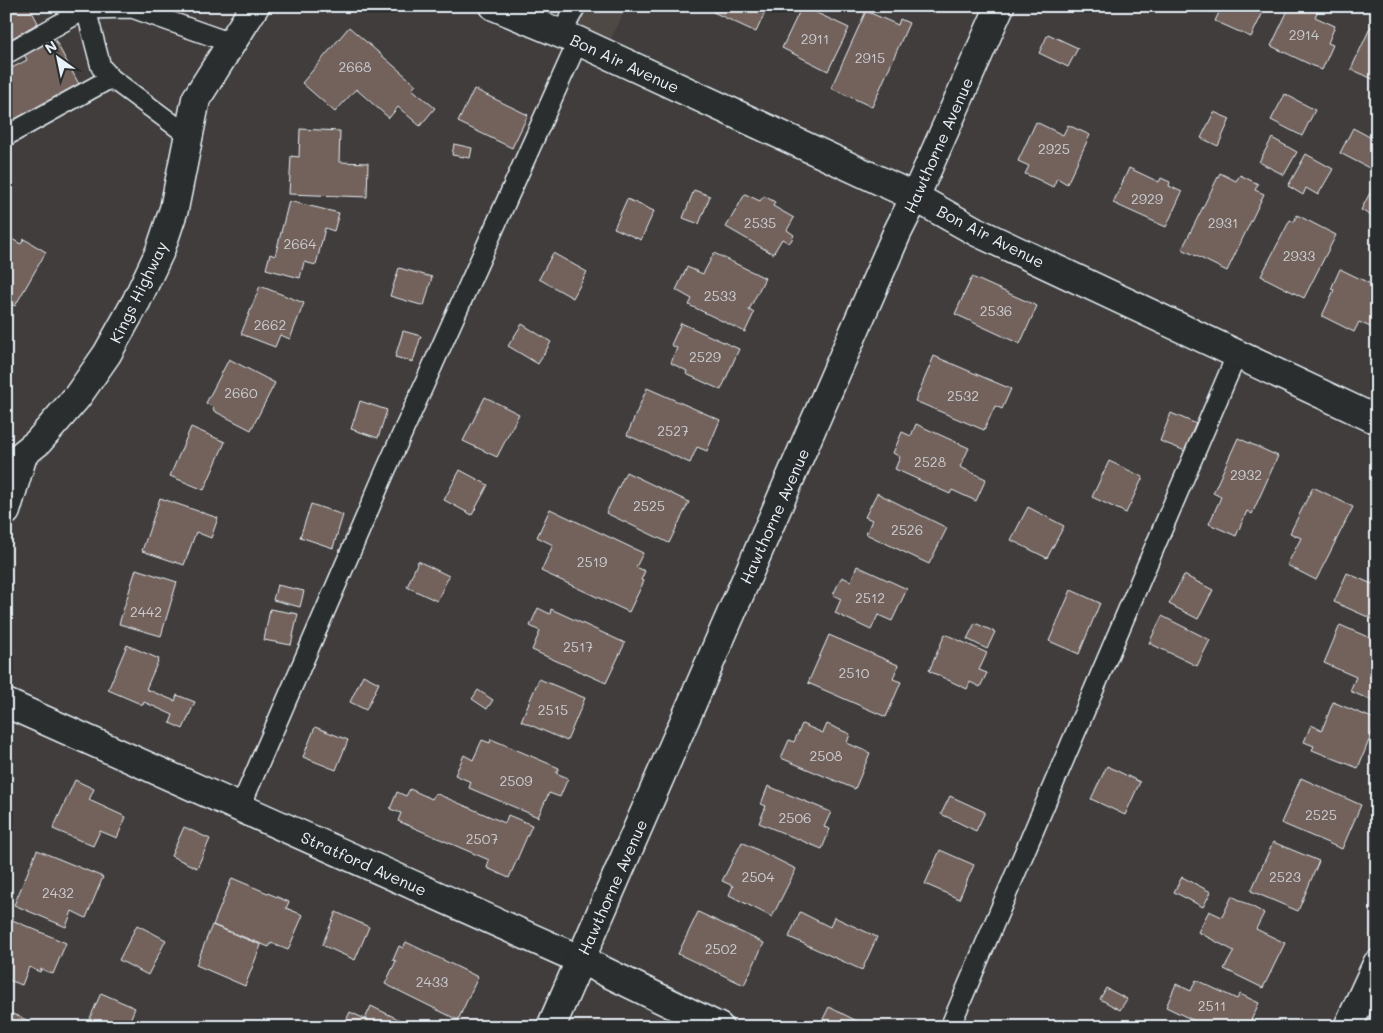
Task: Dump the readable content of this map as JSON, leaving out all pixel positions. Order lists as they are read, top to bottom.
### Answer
{
  "streets": {
    "street": [
      "Bon Air Avenue",
      "Hawthorne Avenue",
      "Kings Highway",
      "Stratford Avenue"
    ]
  },
  "crossings": [
    ["Bon Air Avenue", "Hawthorne Avenue"],
    ["Hawthorne Avenue", "Stratford Avenue"]
  ],
  "house_numbers": [
    "2914",
    "2911",
    "2915",
    "2668",
    "2925",
    "2929",
    "2535",
    "2931",
    "2664",
    "2933",
    "2533",
    "2536",
    "2662",
    "2529",
    "2660",
    "2532",
    "2527",
    "2528",
    "2932",
    "2525",
    "2526",
    "2519",
    "2512",
    "2442",
    "2517",
    "2510",
    "2515",
    "2508",
    "2509",
    "2525",
    "2506",
    "2507",
    "2504",
    "2523",
    "2432",
    "2502",
    "2433",
    "2511"
  ],
  "north": "top left"
}
